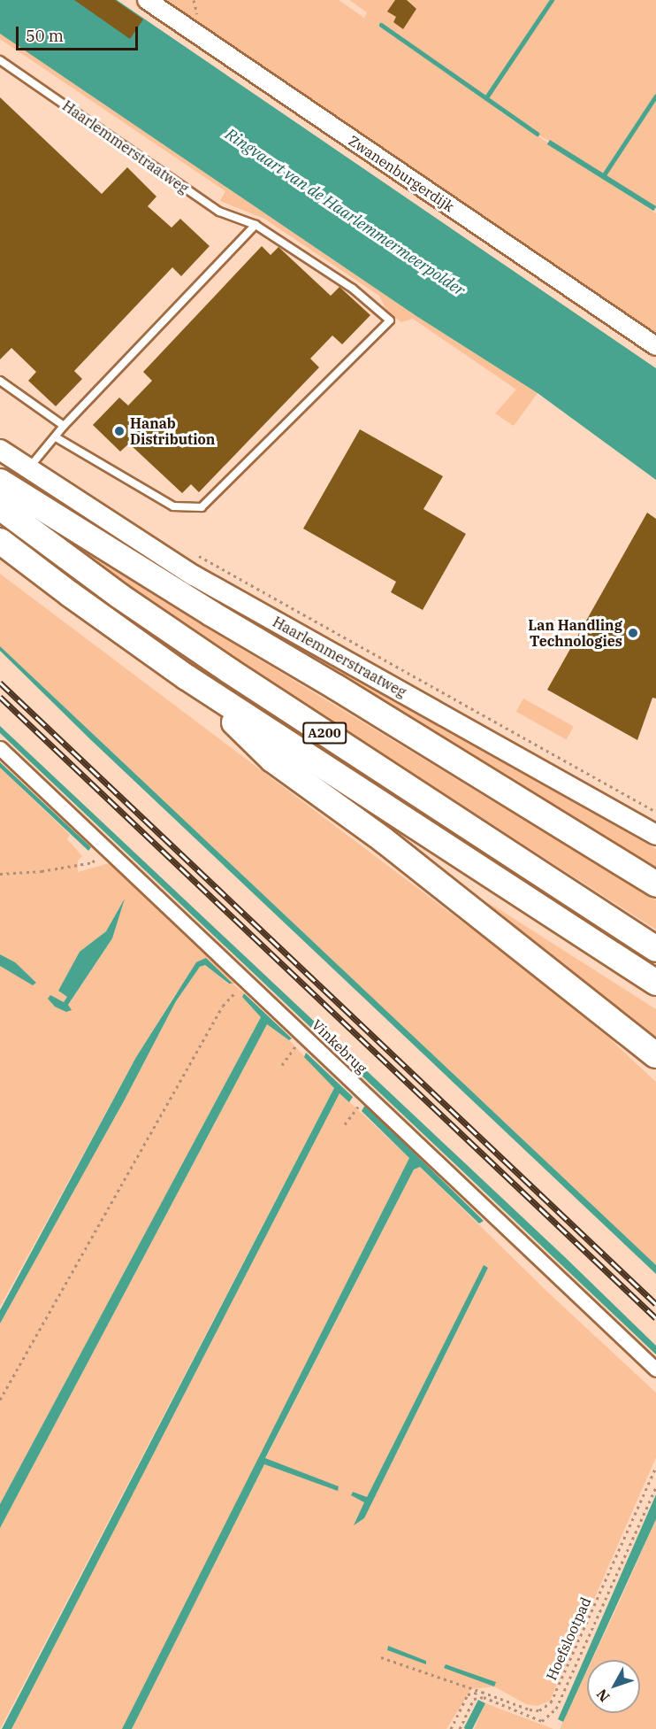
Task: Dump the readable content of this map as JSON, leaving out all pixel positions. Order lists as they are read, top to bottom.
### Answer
{
  "streets": {
    "highway": ["A200"],
    "main road": ["Haarlemmerstraatweg"],
    "street": ["Zwanenburgerdijk", "Vinkebrug"],
    "path": ["Hoefslootpad"]
  },
  "water": ["Ringvaart van de Haarlemmermeerpolder"],
  "places": ["Hanab Distribution", "Lan Handling Technologies"],
  "scale_bar": "50 m",
  "north": "bottom left"
}
